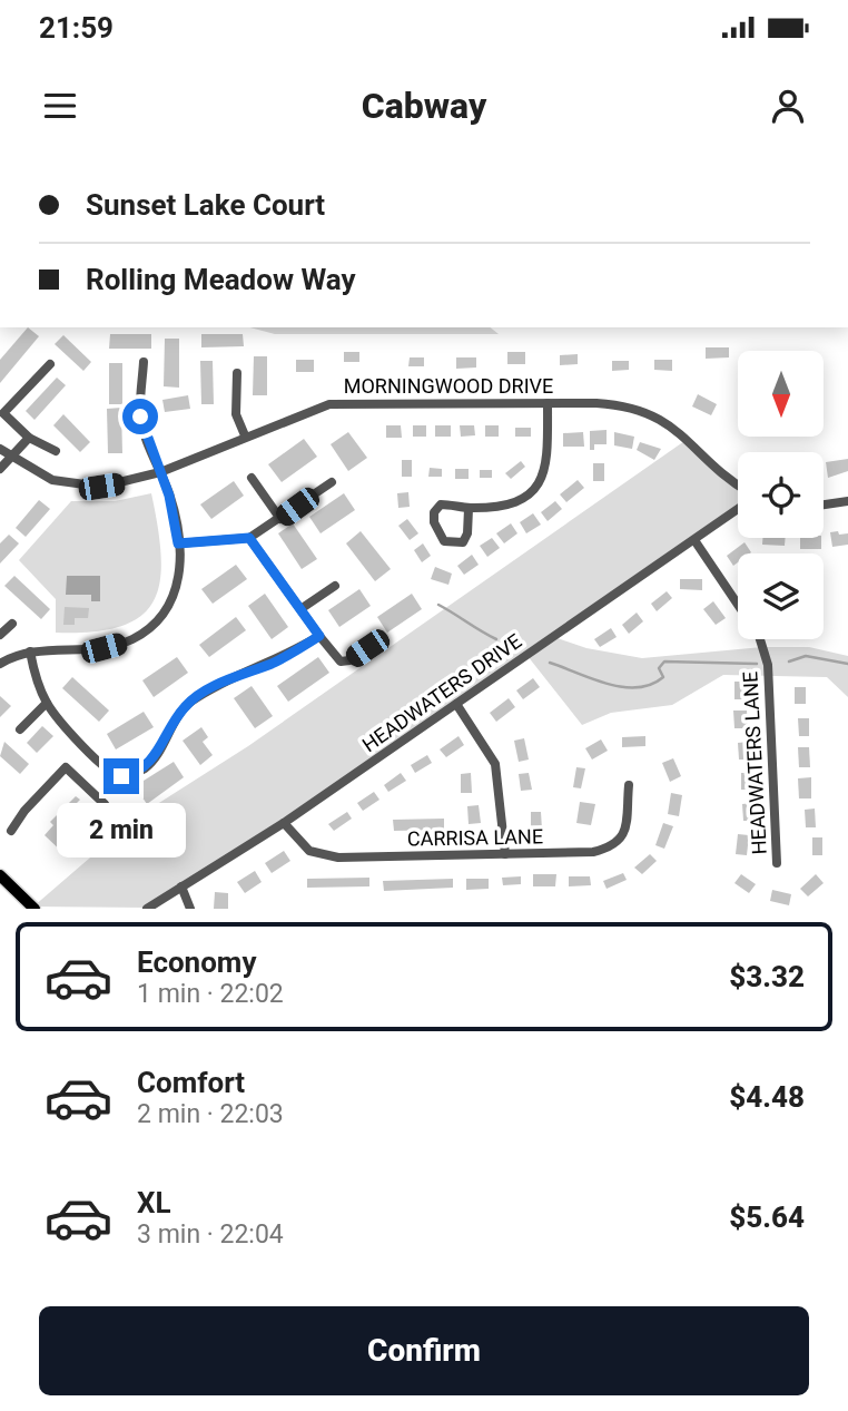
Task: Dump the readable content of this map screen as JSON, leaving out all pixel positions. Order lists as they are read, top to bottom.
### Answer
{
  "streets": {
    "street": [
      "MORNINGWOOD DRIVE",
      "HEADWATERS DRIVE",
      "HEADWATERS LANE",
      "CARRISA LANE"
    ]
  },
  "crossings": [
    ["HEADWATERS DRIVE", "HEADWATERS LANE"],
    ["HEADWATERS DRIVE", "CARRISA LANE"]
  ],
  "north": "bottom",
  "page": {
    "status": "21:59",
    "header": "Cabway",
    "banner": ["Sunset Lake Court", "Rolling Meadow Way"],
    "bubble": "2 min",
    "list": [
      {
        "name": "Economy",
        "note": "1 min · 22:02",
        "value": "$3.32"
      },
      {
        "name": "Comfort",
        "note": "2 min · 22:03",
        "value": "$4.48"
      },
      {
        "name": "XL",
        "note": "3 min · 22:04",
        "value": "$5.64"
      }
    ],
    "buttons": "Confirm"
  }
}
